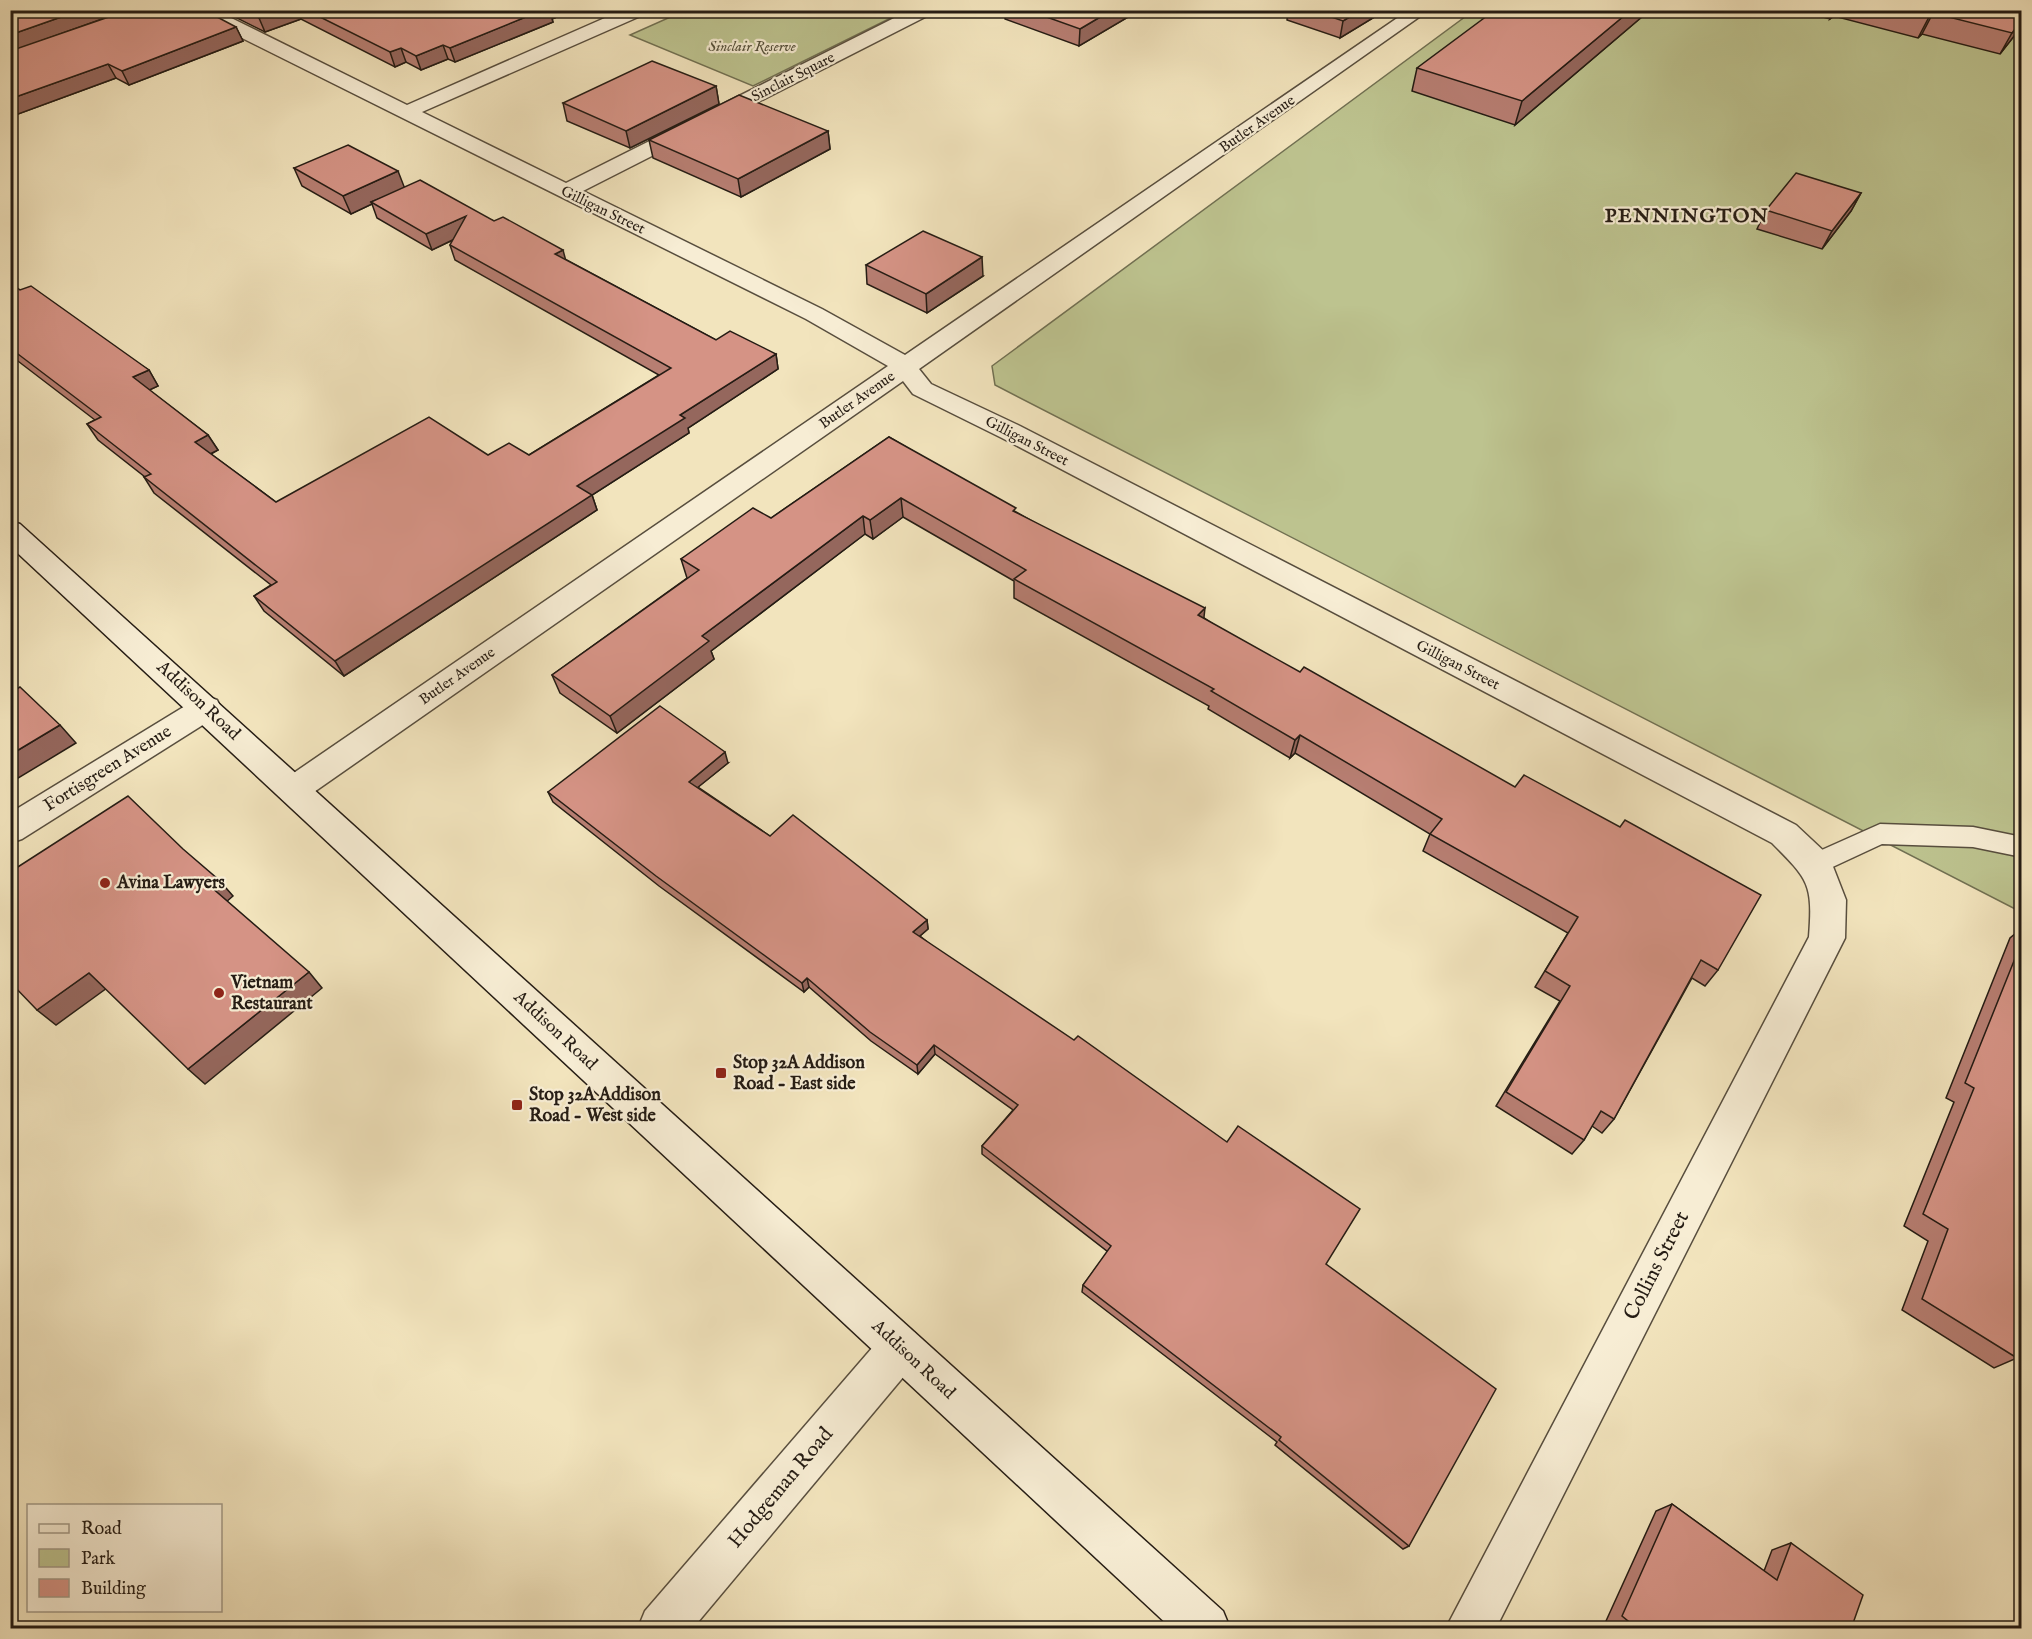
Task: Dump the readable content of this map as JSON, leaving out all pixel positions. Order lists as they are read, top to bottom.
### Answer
{
  "streets": {
    "street": [
      "Sinclair Square",
      "Butler Avenue",
      "Gilligan Street",
      "Addison Road",
      "Fortisgreen Avenue",
      "Collins Street",
      "Hodgeman Road"
    ]
  },
  "crossings": [
    ["Sinclair Square", "Gilligan Street"],
    ["Butler Avenue", "Gilligan Street"],
    ["Butler Avenue", "Addison Road"],
    ["Gilligan Street", "Collins Street"],
    ["Addison Road", "Fortisgreen Avenue"],
    ["Addison Road", "Hodgeman Road"]
  ],
  "districts": ["PENNINGTON"],
  "parks": ["Sinclair Reserve"],
  "places": {
    "other": ["Avina Lawyers", "Vietnam Restaurant"],
    "transit": ["Stop 32A Addison Road - East side", "Stop 32A Addison Road - West side"]
  },
  "legend": ["Road", "Park", "Building"]
}
